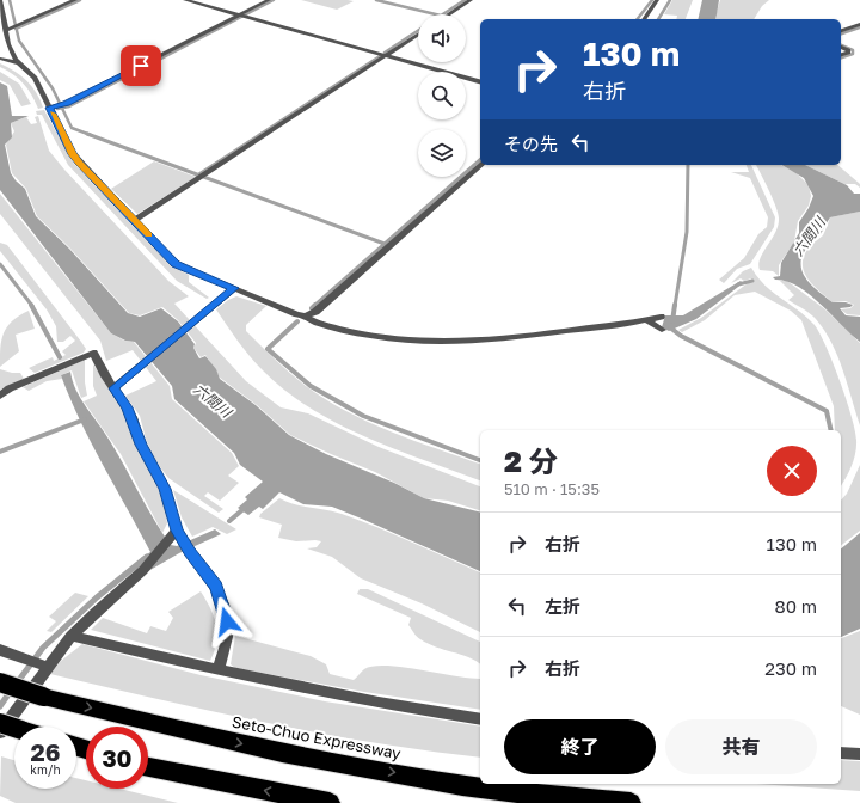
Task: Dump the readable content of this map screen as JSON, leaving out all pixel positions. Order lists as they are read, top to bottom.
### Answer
{
  "streets": {
    "highway": ["Seto-Chuo Expressway"]
  },
  "water": ["六間川"],
  "page": {
    "turn": ["130 m", "右折"],
    "then": "その先",
    "heading": ["2 分", "510 m · 15:35"],
    "list": [
      {
        "name": "右折",
        "value": "130 m"
      },
      {
        "name": "左折",
        "value": "80 m"
      },
      {
        "name": "右折",
        "value": "230 m"
      }
    ],
    "buttons": ["終了", "共有"],
    "speed": "26 km/h",
    "limit": "30"
  }
}
